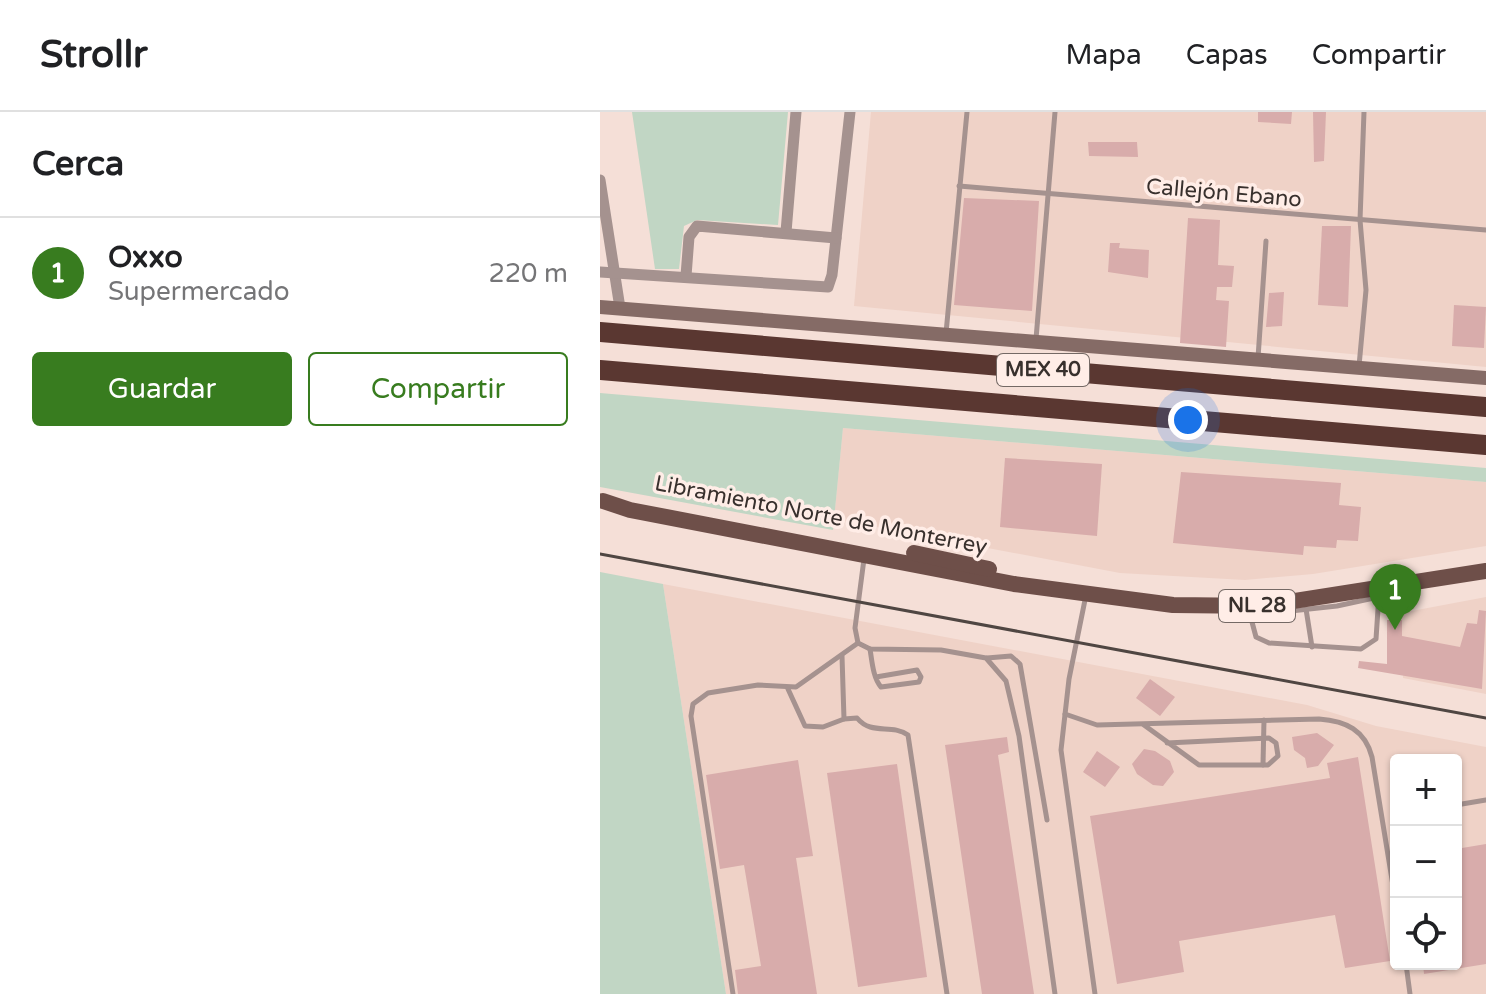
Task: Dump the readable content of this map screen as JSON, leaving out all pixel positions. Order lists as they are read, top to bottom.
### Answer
{
  "streets": {
    "highway": ["MEX 40"],
    "main road": ["Libramiento Norte de Monterrey", "NL 28"],
    "lane": ["Callejón Ebano"]
  },
  "page": {
    "header": "Strollr",
    "nav": ["Mapa", "Capas", "Compartir"],
    "heading": "Cerca",
    "list": [
      {
        "mark": "1",
        "name": "Oxxo",
        "note": "Supermercado",
        "value": "220 m"
      }
    ],
    "buttons": ["Guardar", "Compartir"],
    "pins": "1",
    "map_buttons": ["+", "−"]
  }
}
